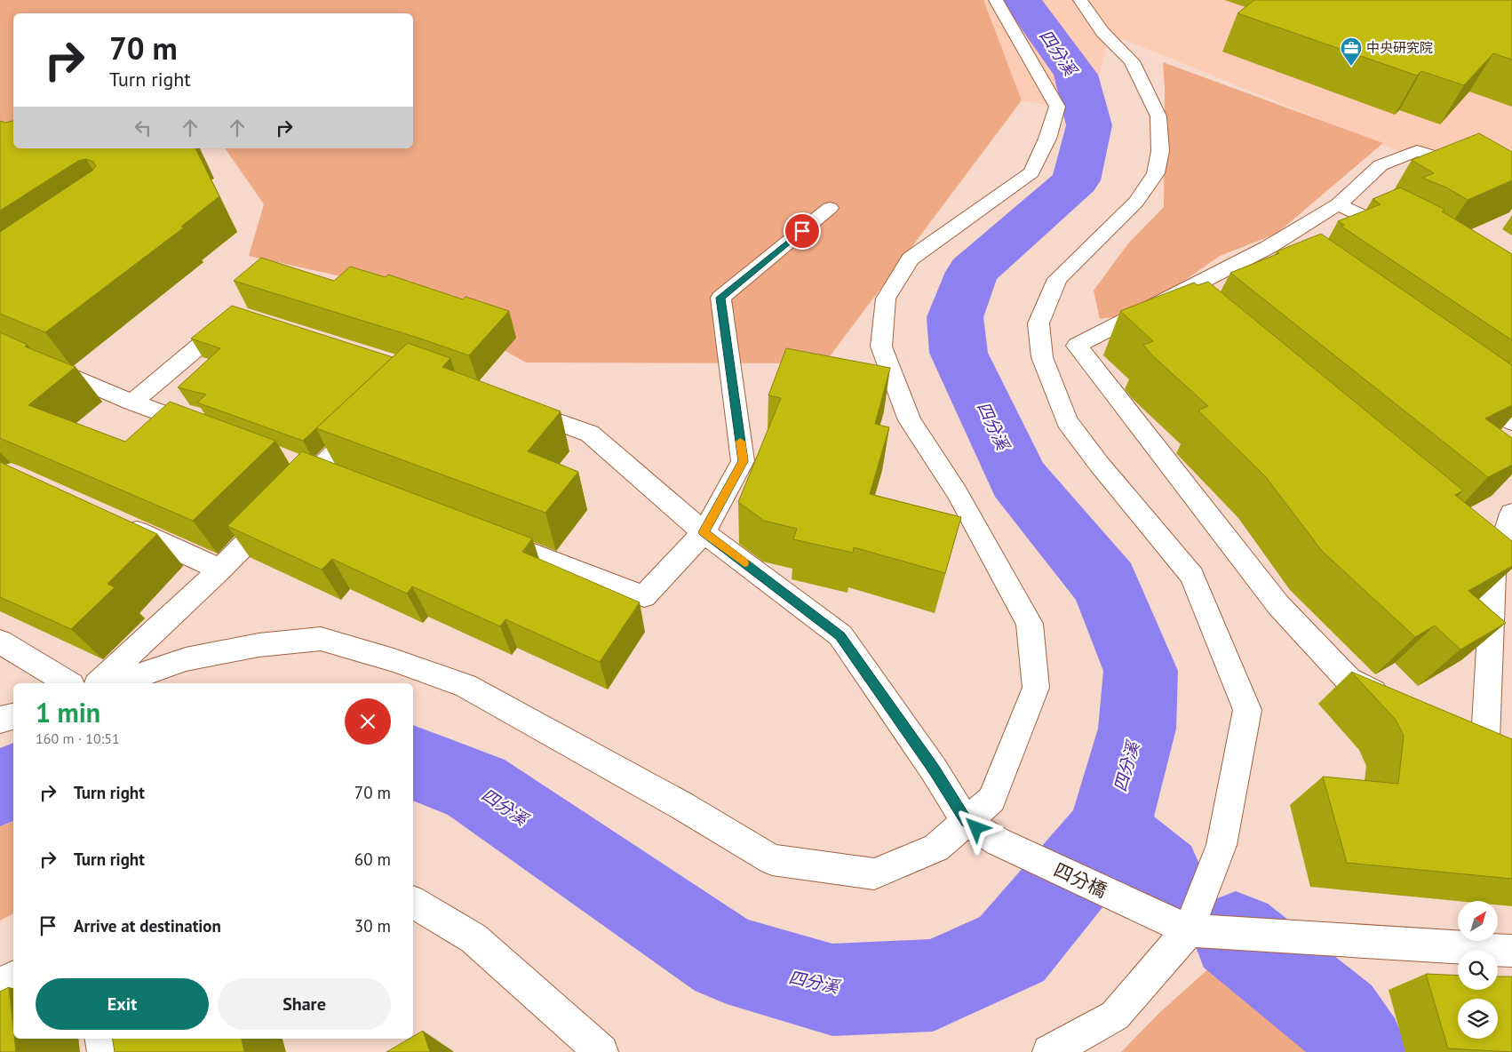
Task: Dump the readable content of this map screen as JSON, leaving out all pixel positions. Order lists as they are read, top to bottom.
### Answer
{
  "streets": {
    "lane": ["四分橋"]
  },
  "water": ["四分溪"],
  "places": {
    "office": ["中央研究院"]
  },
  "north": "top right",
  "page": {
    "turn": ["70 m", "Turn right"],
    "heading": ["1 min", "160 m · 10:51"],
    "list": [
      {
        "name": "Turn right",
        "value": "70 m"
      },
      {
        "name": "Turn right",
        "value": "60 m"
      },
      {
        "name": "Arrive at destination",
        "value": "30 m"
      }
    ],
    "buttons": ["Exit", "Share"]
  }
}
